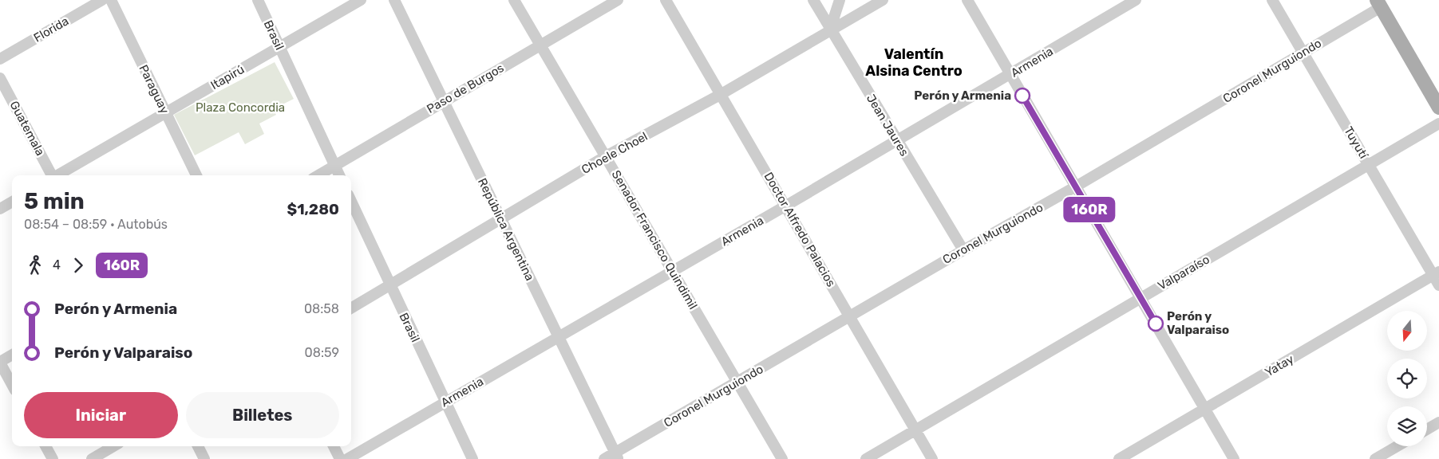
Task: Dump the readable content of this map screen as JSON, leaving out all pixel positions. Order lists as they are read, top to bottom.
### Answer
{
  "streets": {
    "street": [
      "Florida",
      "Brasil",
      "Armenia",
      "Coronel Murguiondo",
      "Itapirú",
      "Paso de Burgos",
      "Paraguay",
      "Jean Jaures",
      "Guatemala",
      "Tuyutí",
      "Choele Choel",
      "República Argentina",
      "Doctor Alfredo Palacios",
      "Senador Francisco Quindimil",
      "Valparaíso",
      "Yatay"
    ]
  },
  "crossings": [
    ["Brasil", "Armenia"],
    ["Brasil", "Itapirú"],
    ["Brasil", "Paso de Burgos"],
    ["Brasil", "Choele Choel"],
    ["Armenia", "Jean Jaures"],
    ["Armenia", "República Argentina"],
    ["Armenia", "Doctor Alfredo Palacios"],
    ["Armenia", "Senador Francisco Quindimil"],
    ["Coronel Murguiondo", "Jean Jaures"],
    ["Coronel Murguiondo", "Tuyutí"],
    ["Coronel Murguiondo", "República Argentina"],
    ["Coronel Murguiondo", "Doctor Alfredo Palacios"],
    ["Coronel Murguiondo", "Senador Francisco Quindimil"],
    ["Itapirú", "Paraguay"],
    ["Paso de Burgos", "República Argentina"],
    ["Paso de Burgos", "Senador Francisco Quindimil"],
    ["Jean Jaures", "Choele Choel"],
    ["Tuyutí", "Valparaíso"],
    ["Tuyutí", "Yatay"],
    ["Choele Choel", "República Argentina"],
    ["Choele Choel", "Doctor Alfredo Palacios"],
    ["Choele Choel", "Senador Francisco Quindimil"],
    ["Doctor Alfredo Palacios", "Valparaíso"]
  ],
  "districts": ["Valentín Alsina Centro"],
  "parks": ["Plaza Concordia"],
  "places": ["Perón y Armenia", "Perón y Valparaiso"],
  "lines": ["bus line 160R"],
  "north": "bottom",
  "page": {
    "on_map": "160R",
    "heading": ["5 min", "08:54 – 08:59 · Autobús", "$1,280"],
    "legs": ["4", "160R"],
    "list": [
      {
        "name": "Perón y Armenia",
        "value": "08:58"
      },
      {
        "name": "Perón y Valparaiso",
        "value": "08:59"
      }
    ],
    "buttons": ["Iniciar", "Billetes"]
  }
}
